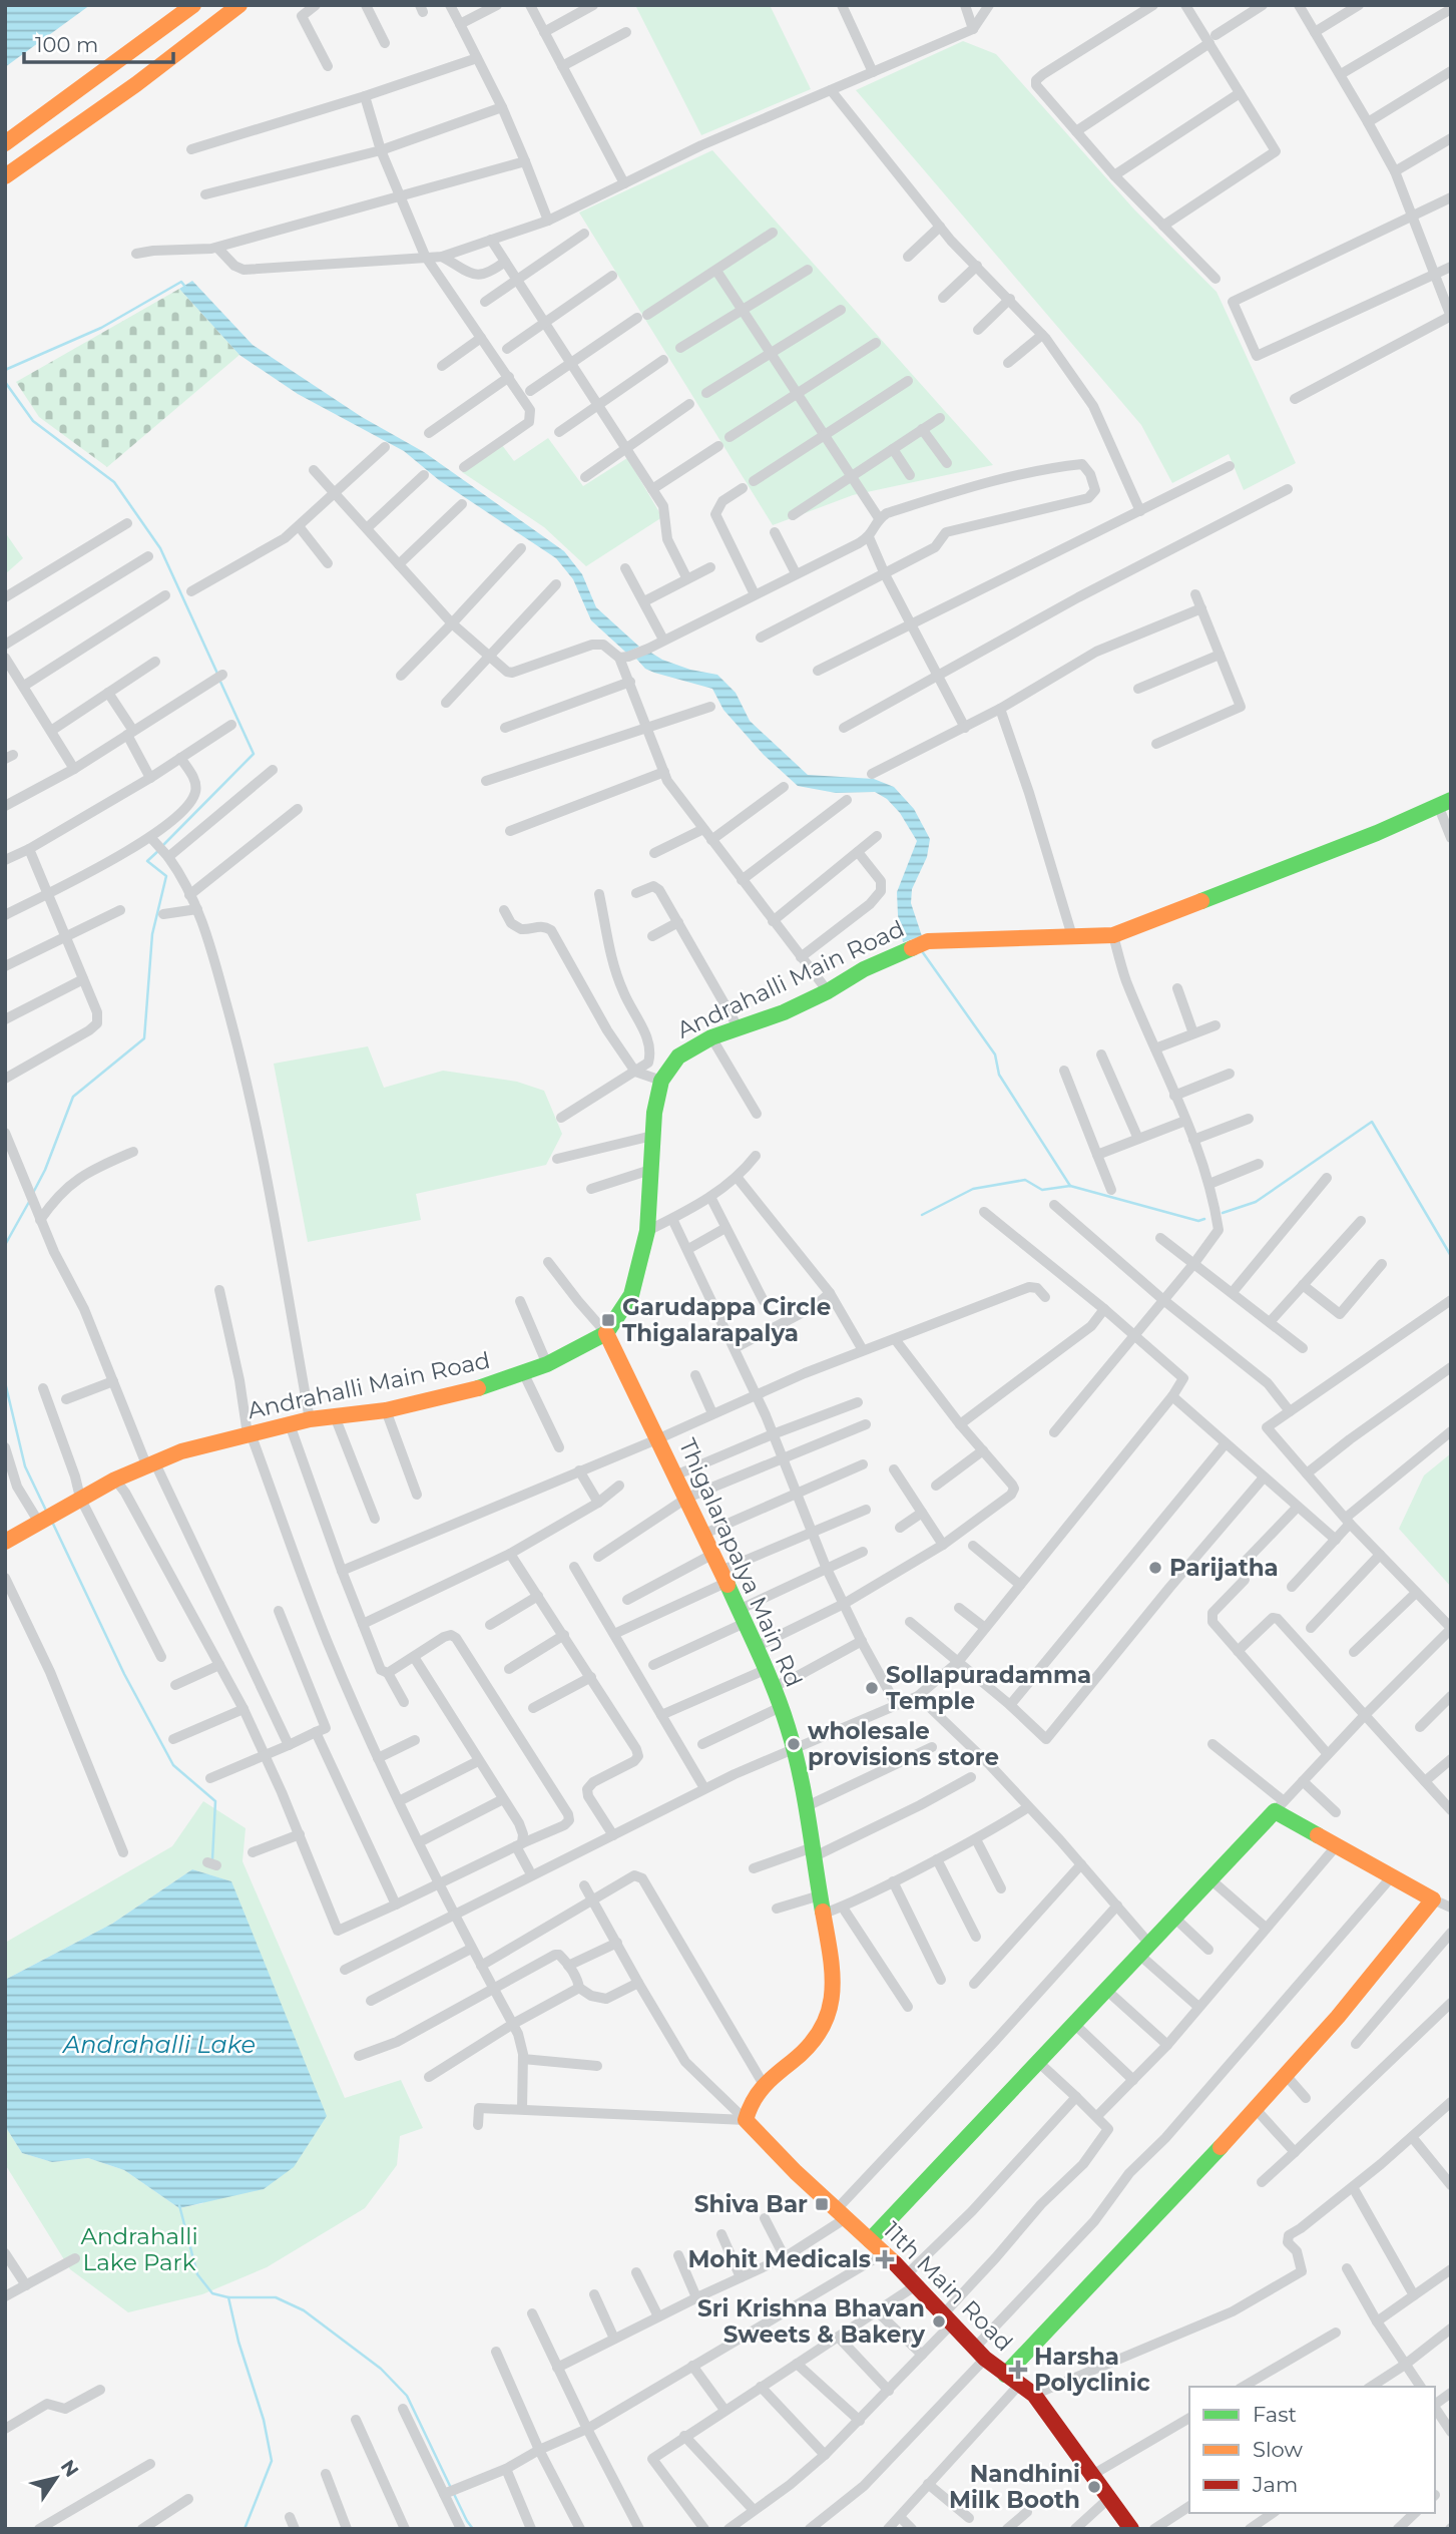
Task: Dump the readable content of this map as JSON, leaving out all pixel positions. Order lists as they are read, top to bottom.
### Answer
{
  "streets": {
    "main road": ["Andrahalli Main Road", "Thigalarapalya Main Rd", "11th Main Road"]
  },
  "crossings": [
    ["Andrahalli Main Road", "Thigalarapalya Main Rd"],
    ["Thigalarapalya Main Rd", "11th Main Road"]
  ],
  "water": ["Andrahalli Lake"],
  "parks": ["Andrahalli Lake Park"],
  "places": {
    "transit": ["Garudappa Circle Thigalarapalya", "Shiva Bar"],
    "other": [
      "Parijatha",
      "Sollapuradamma Temple",
      "wholesale provisions store",
      "Sri Krishna Bhavan Sweets & Bakery",
      "Nandhini Milk Booth"
    ],
    "health": ["Mohit Medicals", "Harsha Polyclinic"]
  },
  "legend": ["Fast", "Slow", "Jam"],
  "scale_bar": "100 m",
  "north": "top right"
}
